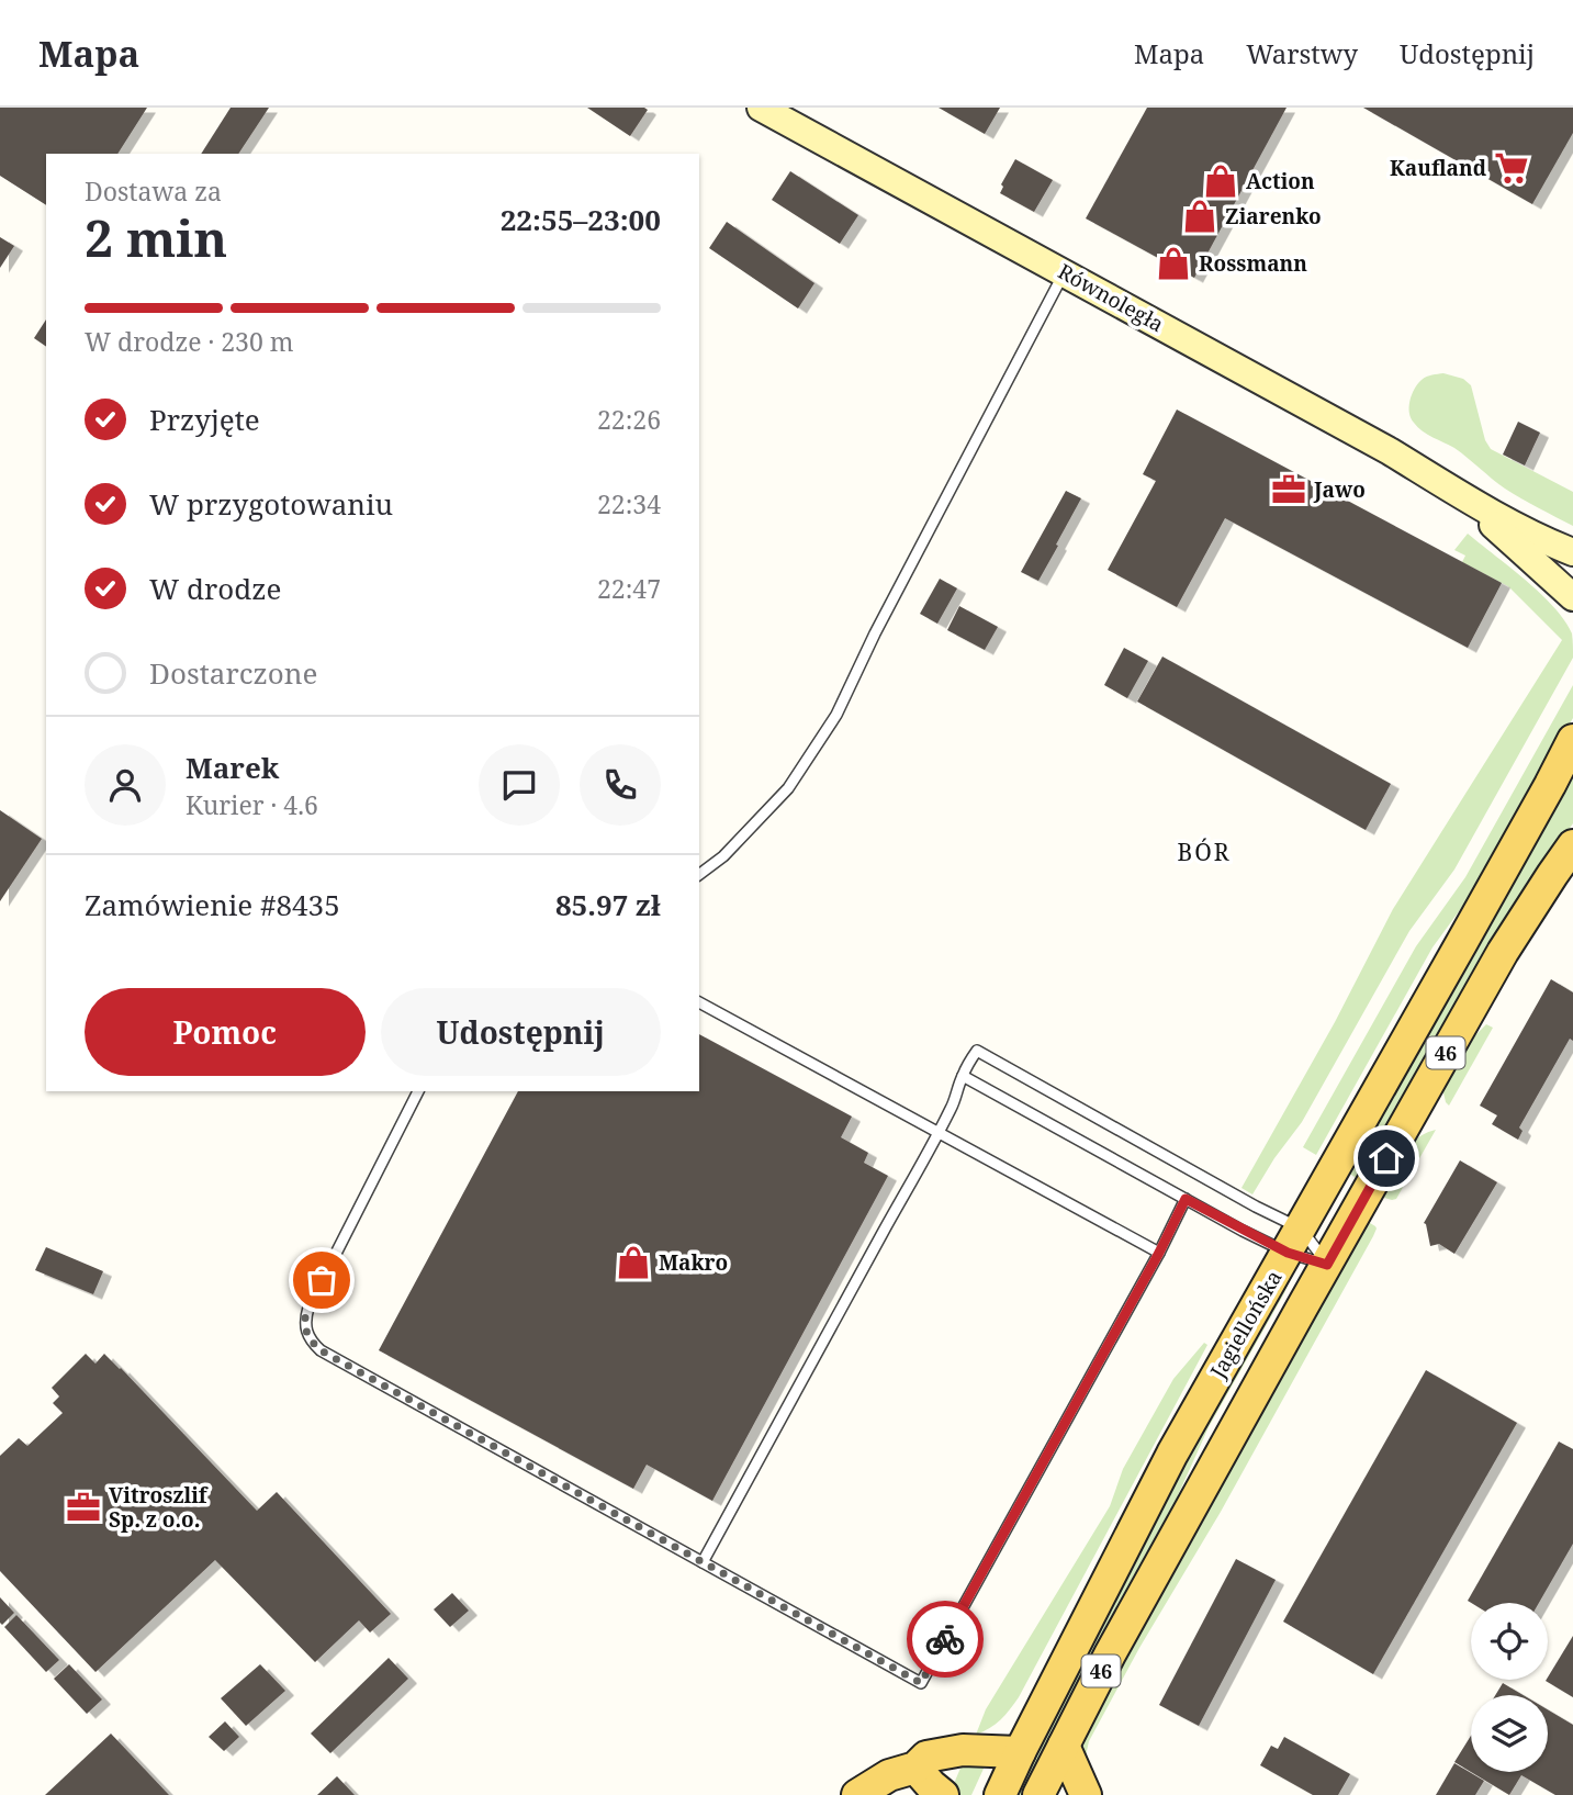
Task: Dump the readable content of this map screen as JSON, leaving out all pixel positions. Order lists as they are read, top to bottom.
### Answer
{
  "streets": {
    "main road": ["46", "Jagiellońska"],
    "street": ["Równoległa"]
  },
  "districts": ["BÓR"],
  "places": {
    "supermarket": ["Kaufland"],
    "shop": [
      "Action",
      "Ziarenko",
      "Rossmann",
      "Makro"
    ],
    "office": ["Jawo", "Vitroszlif Sp. z o.o."]
  },
  "page": {
    "header": "Mapa",
    "nav": ["Mapa", "Warstwy", "Udostępnij"],
    "heading": ["2 min", "Dostawa za", "22:55–23:00"],
    "panel": [
      "Marek",
      "Kurier · 4.6",
      "Zamówienie #8435",
      "85.97 zł"
    ],
    "bar": "W drodze · 230 m",
    "list": [
      ["Przyjęte", "22:26"],
      ["W przygotowaniu", "22:34"],
      ["W drodze", "22:47"],
      "Dostarczone"
    ],
    "buttons": ["Pomoc", "Udostępnij"]
  }
}
